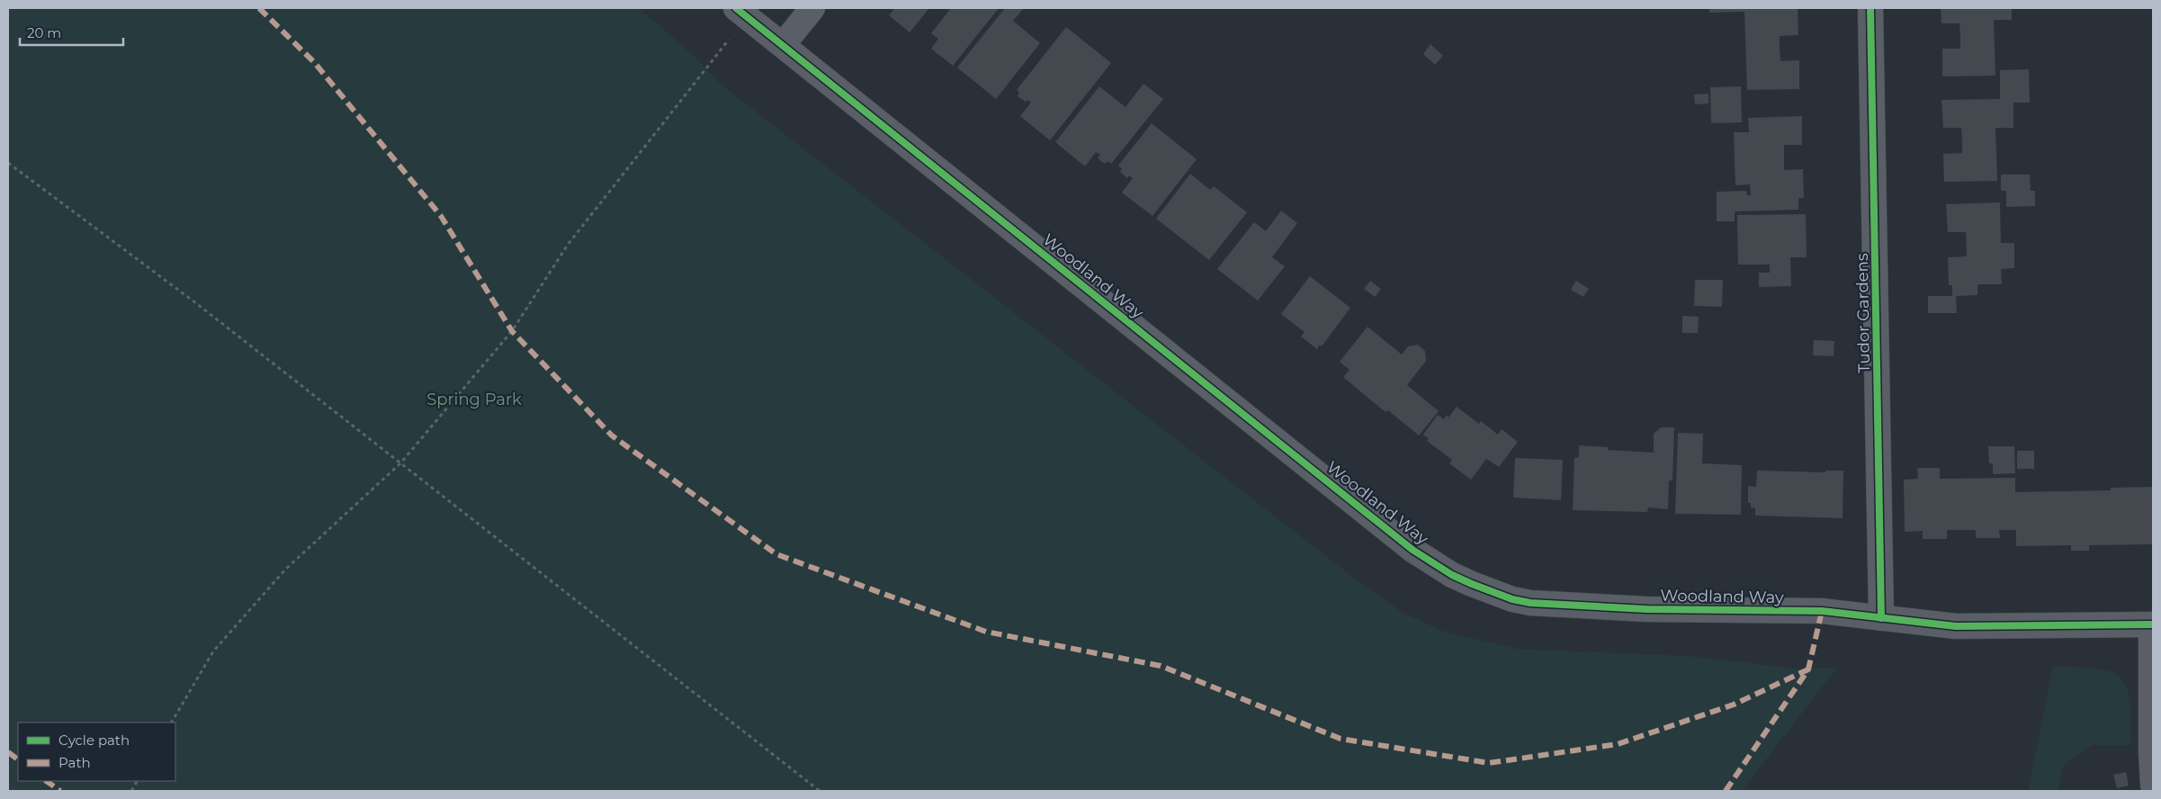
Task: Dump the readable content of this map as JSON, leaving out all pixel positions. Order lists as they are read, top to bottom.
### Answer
{
  "streets": {
    "street": ["Woodland Way", "Tudor Gardens"]
  },
  "crossings": [
    ["Woodland Way", "Tudor Gardens"]
  ],
  "parks": ["Spring Park"],
  "legend": ["Cycle path", "Path"],
  "scale_bar": "20 m"
}
